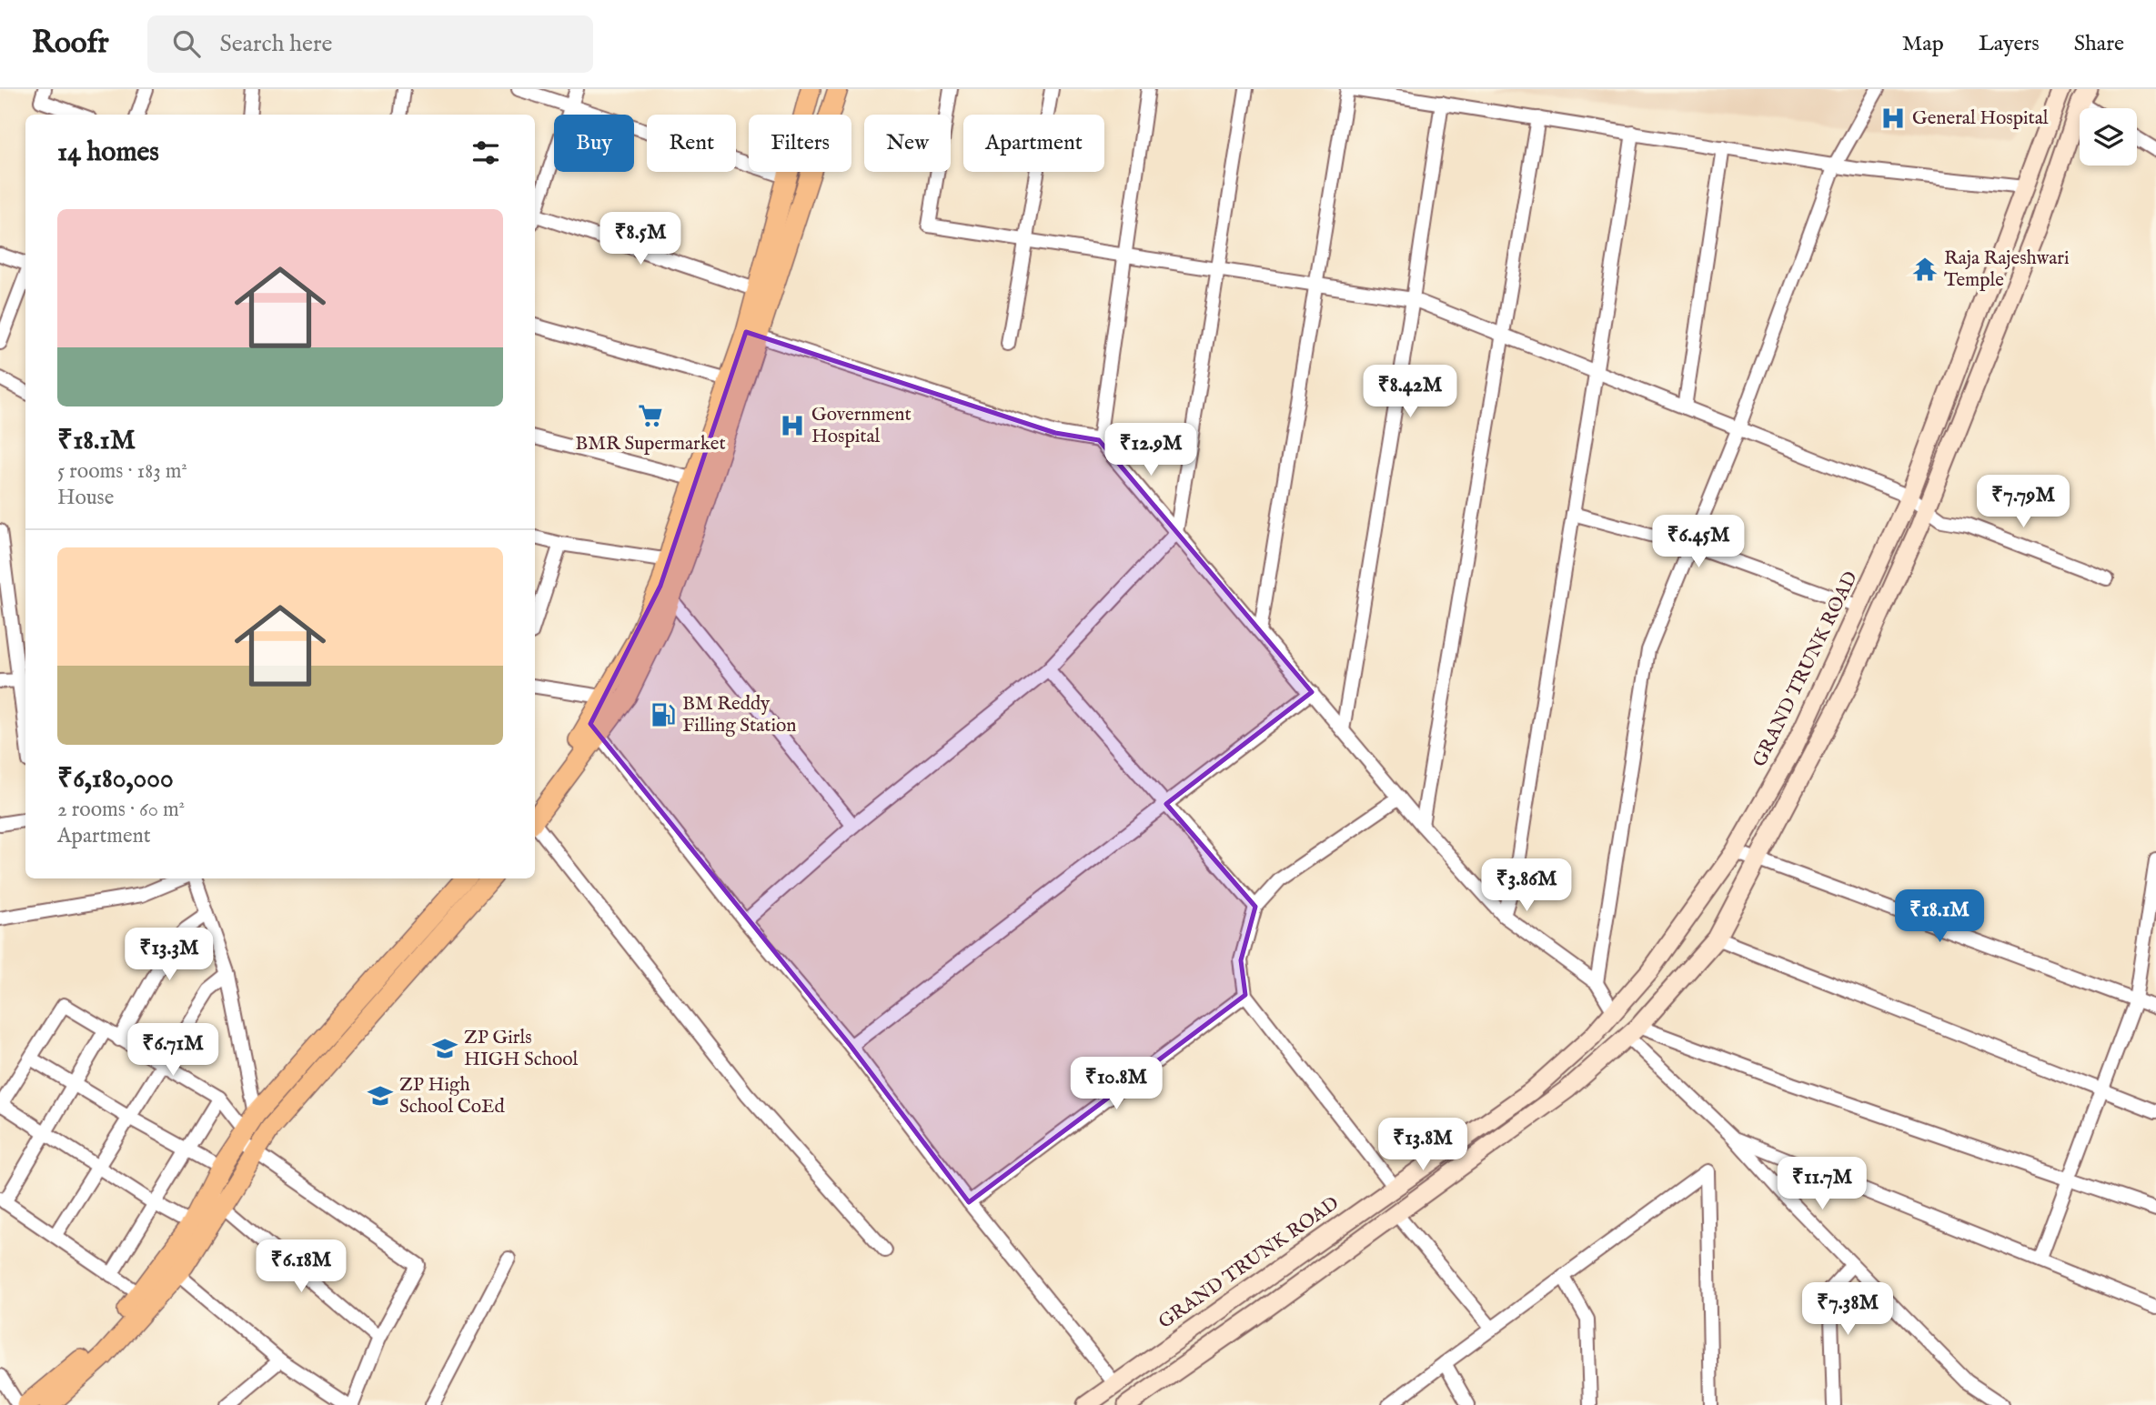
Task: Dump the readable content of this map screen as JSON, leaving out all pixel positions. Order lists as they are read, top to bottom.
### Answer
{
  "streets": {
    "main road": ["GRAND TRUNK ROAD"]
  },
  "places": {
    "hospital": ["General Hospital", "Government Hospital"],
    "temple": ["Raja Rajeshwari Temple"],
    "supermarket": ["BMR Supermarket"],
    "fuel station": ["BM Reddy Filling Station"],
    "school or university": ["ZP Girls HIGH School", "ZP High School CoEd"]
  },
  "page": {
    "header": "Roofr",
    "search": "Search here",
    "nav": ["Map", "Layers", "Share"],
    "chip": [
      "Buy",
      "Rent",
      "Filters",
      "New",
      "Apartment"
    ],
    "heading": "14 homes",
    "list": [
      {
        "name": "₹18.1M",
        "note": "5 rooms · 183 m² · House"
      },
      {
        "name": "₹6,180,000",
        "note": "2 rooms · 60 m² · Apartment"
      }
    ],
    "price": [
      "₹8.5M",
      "₹8.42M",
      "₹12.9M",
      "₹7.79M",
      "₹6.45M",
      "₹3.86M",
      "₹18.1M",
      "₹13.3M",
      "₹6.71M",
      "₹10.8M",
      "₹13.8M",
      "₹11.7M",
      "₹6.18M",
      "₹7.38M"
    ]
  }
}
